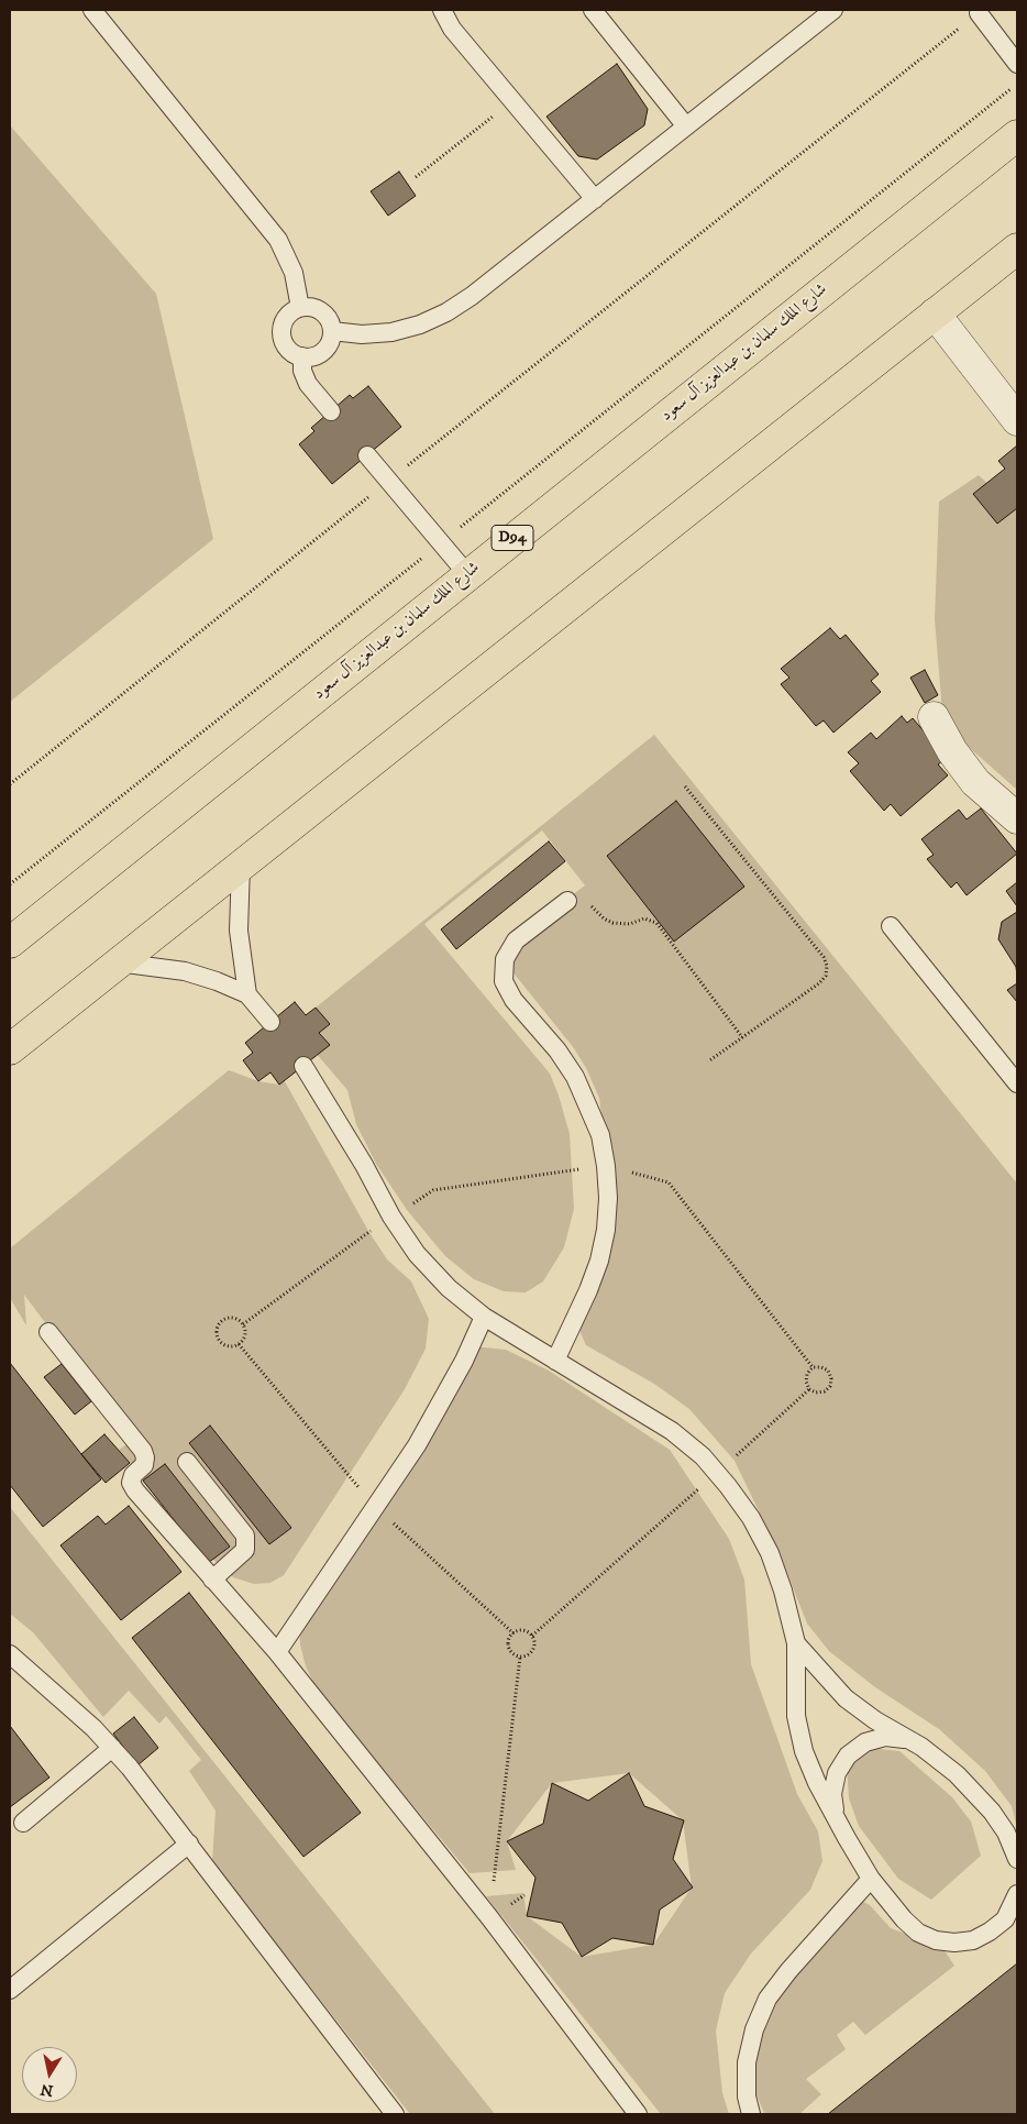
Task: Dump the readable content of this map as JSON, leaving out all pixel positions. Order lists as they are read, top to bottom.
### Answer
{
  "streets": {
    "main road": ["شارع الملك سلمان بن عبدالعزيز آل سعود", "D94"]
  },
  "north": "bottom"
}
